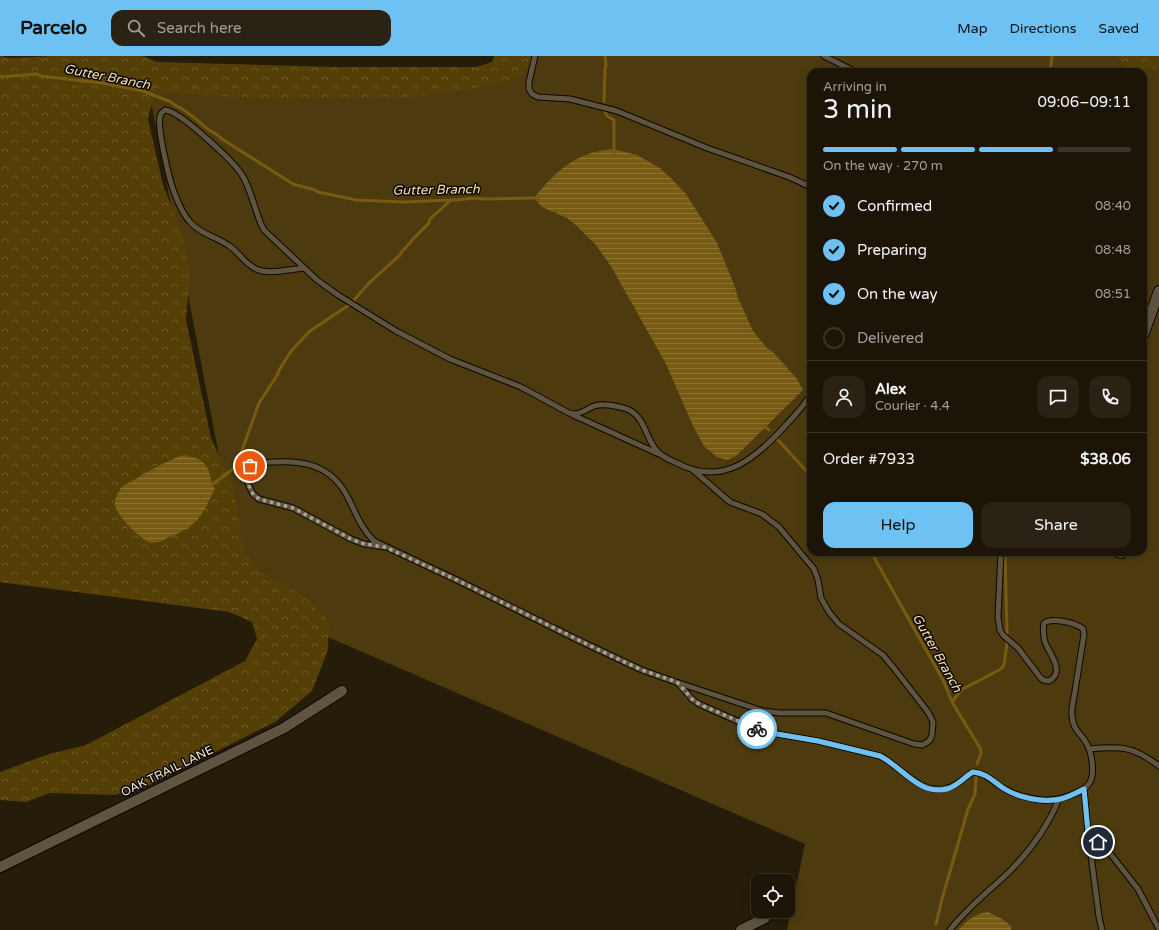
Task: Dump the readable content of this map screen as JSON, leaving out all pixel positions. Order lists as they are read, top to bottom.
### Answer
{
  "streets": {
    "street": ["OAK TRAIL LANE"]
  },
  "water": ["Gutter Branch"],
  "page": {
    "header": "Parcelo",
    "search": "Search here",
    "nav": ["Map", "Directions", "Saved"],
    "heading": ["3 min", "Arriving in", "09:06–09:11"],
    "panel": [
      "Alex",
      "Courier · 4.4",
      "Order #7933",
      "$38.06"
    ],
    "bar": "On the way · 270 m",
    "list": [
      ["Confirmed", "08:40"],
      ["Preparing", "08:48"],
      ["On the way", "08:51"],
      "Delivered"
    ],
    "buttons": ["Help", "Share"]
  }
}
